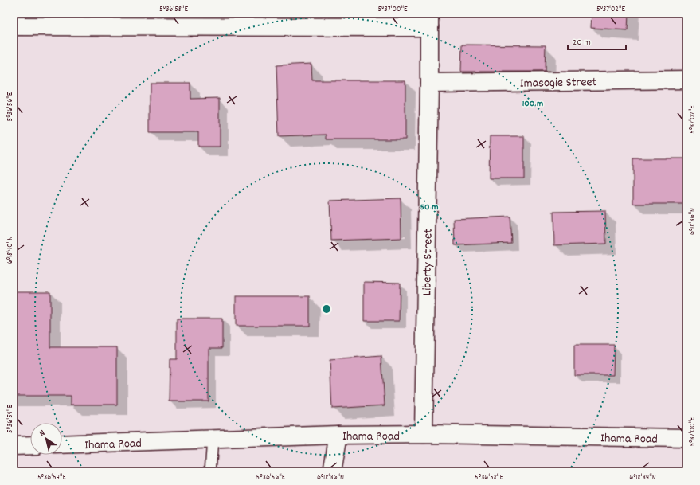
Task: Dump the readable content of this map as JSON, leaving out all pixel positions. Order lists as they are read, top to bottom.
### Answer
{
  "streets": {
    "street": ["Imasogie Street", "Liberty Street", "Ihama Road"]
  },
  "crossings": [
    ["Imasogie Street", "Liberty Street"],
    ["Liberty Street", "Ihama Road"]
  ],
  "scale_bar": "20 m",
  "north": "top left",
  "coordinates": [
    "5°36'58\"E",
    "5°37'00\"E",
    "5°37'02\"E",
    "5°36'56\"E",
    "6°18'36\"N",
    "6°18'40\"N",
    "5°36'54\"E",
    "6°18'34\"N"
  ],
  "rings": ["100 m", "50 m"]
}
